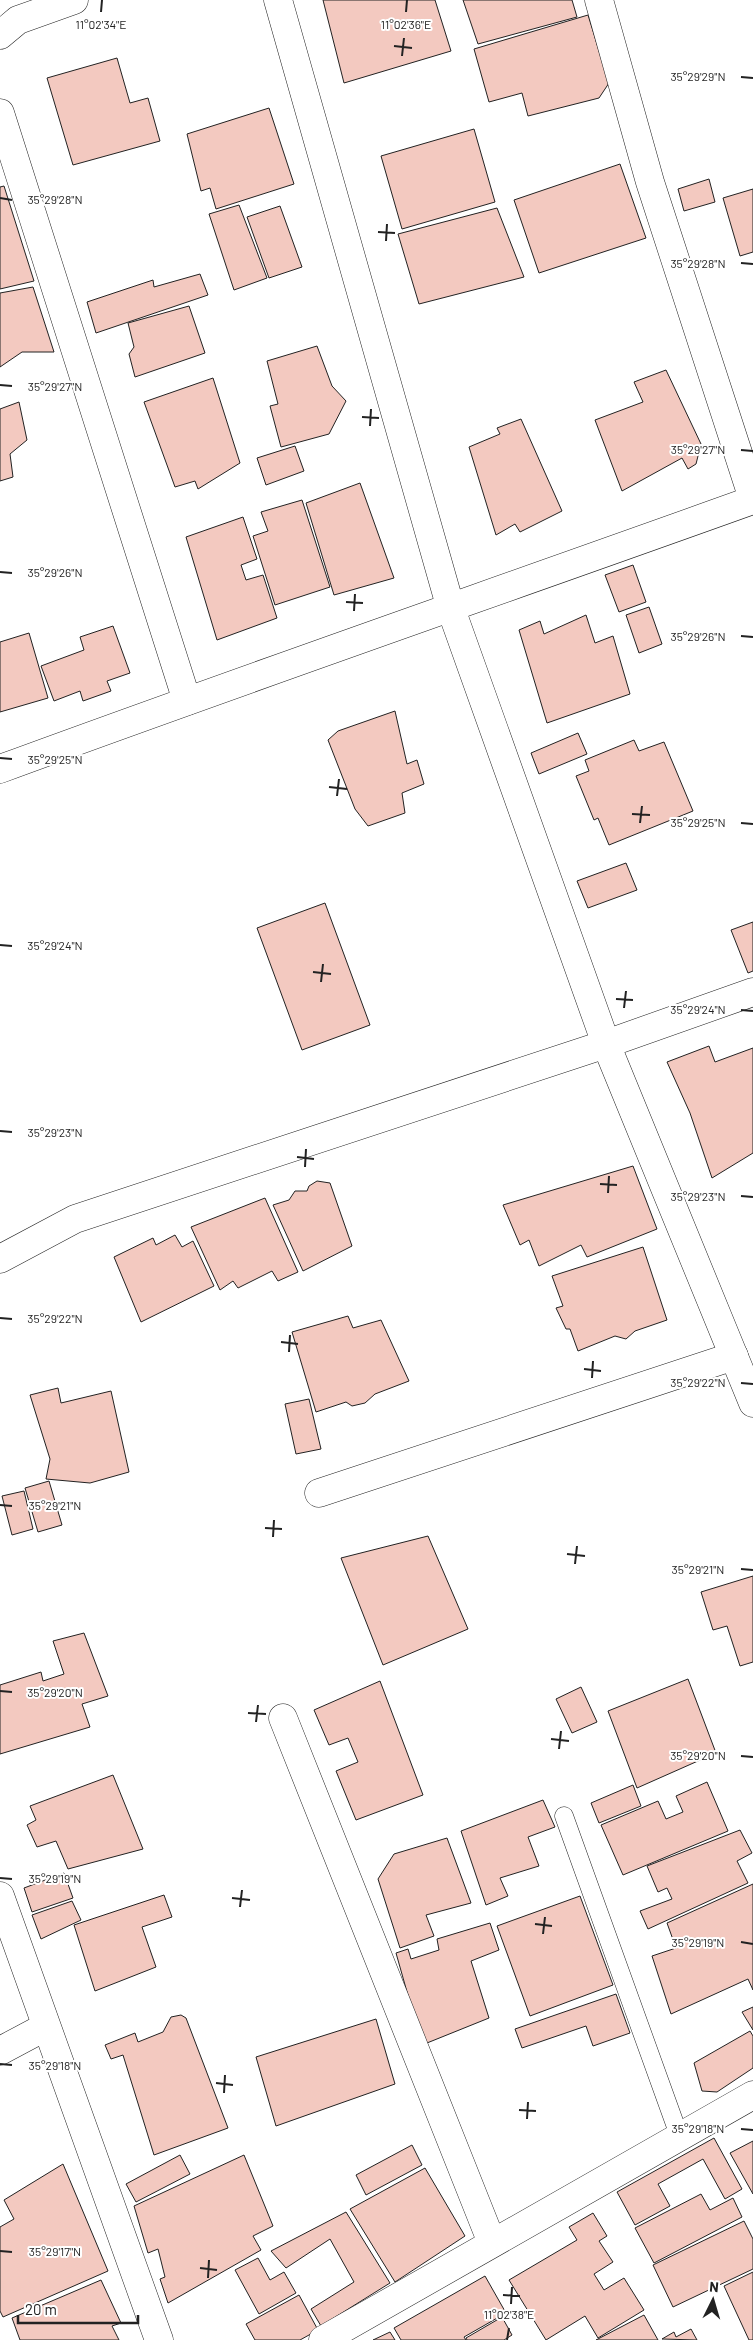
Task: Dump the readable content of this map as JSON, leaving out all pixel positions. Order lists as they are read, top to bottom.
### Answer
{
  "scale_bar": "20 m",
  "north": "top",
  "coordinates": [
    "11°02'34\"E",
    "11°02'36\"E",
    "35°29'29\"N",
    "35°29'28\"N",
    "35°29'27\"N",
    "35°29'26\"N",
    "35°29'25\"N",
    "35°29'24\"N",
    "35°29'23\"N",
    "35°29'22\"N",
    "35°29'21\"N",
    "35°29'20\"N",
    "35°29'19\"N",
    "35°29'18\"N",
    "35°29'17\"N",
    "11°02'38\"E"
  ]
}
